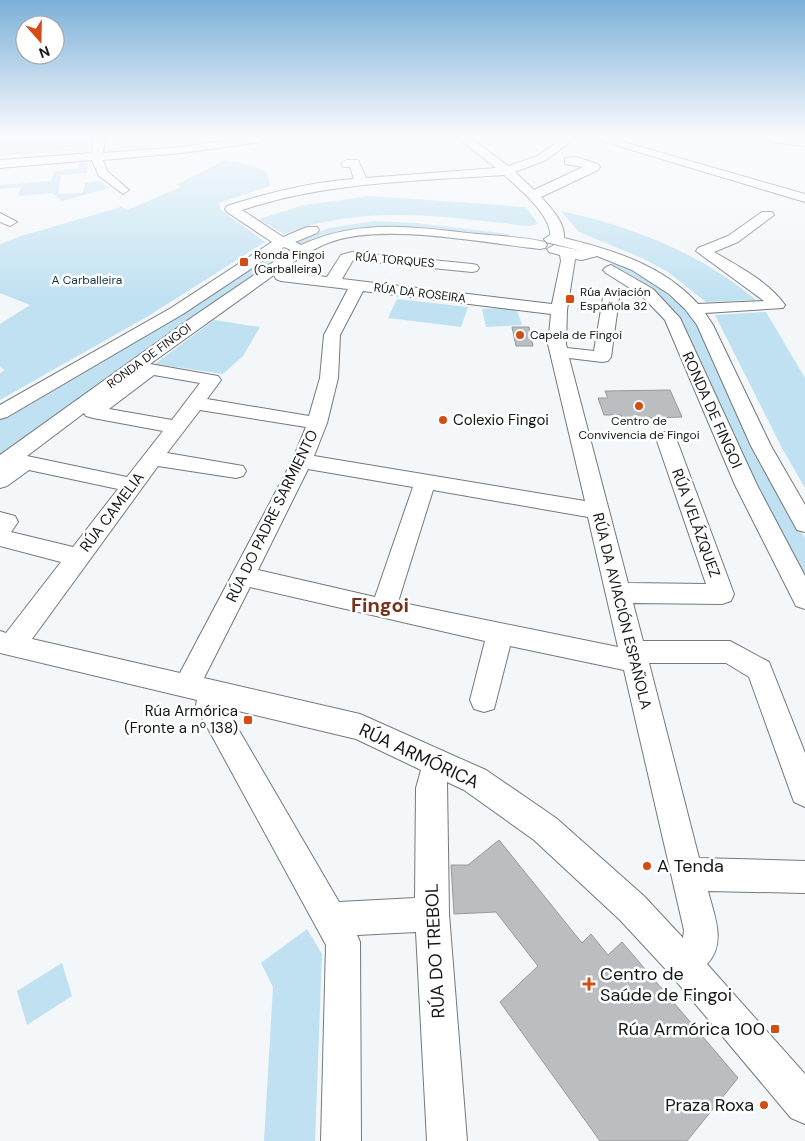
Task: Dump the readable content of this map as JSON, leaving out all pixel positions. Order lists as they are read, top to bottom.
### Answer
{
  "streets": {
    "street": [
      "RÚA TORQUES",
      "RÚA DA ROSEIRA",
      "RONDA DE FINGOI",
      "RÚA CAMELIA",
      "RÚA DO PADRE SARMIENTO",
      "RÚA VELÁZQUEZ",
      "RÚA DA AVIACIÓN ESPAÑOLA",
      "RÚA ARMÓRICA",
      "RÚA DO TREBOL"
    ]
  },
  "crossings": [
    ["RÚA TORQUES", "RÚA DA ROSEIRA"],
    ["RÚA DA ROSEIRA", "RÚA DO PADRE SARMIENTO"],
    ["RÚA DA ROSEIRA", "RÚA DA AVIACIÓN ESPAÑOLA"],
    ["RONDA DE FINGOI", "RÚA DA AVIACIÓN ESPAÑOLA"],
    ["RÚA CAMELIA", "RÚA ARMÓRICA"],
    ["RÚA DO PADRE SARMIENTO", "RÚA ARMÓRICA"],
    ["RÚA VELÁZQUEZ", "RÚA DA AVIACIÓN ESPAÑOLA"],
    ["RÚA DA AVIACIÓN ESPAÑOLA", "RÚA ARMÓRICA"],
    ["RÚA ARMÓRICA", "RÚA DO TREBOL"]
  ],
  "districts": ["Fingoi"],
  "parks": ["A Carballeira"],
  "places": {
    "transit": [
      "Ronda Fingoi (Carballeira)",
      "Rúa Aviación Española 32",
      "Rúa Armórica (Fronte a nº 138)",
      "Rúa Armórica 100"
    ],
    "other": [
      "Capela de Fingoi",
      "Centro de Convivencia de Fingoi",
      "Colexio Fingoi",
      "A Tenda",
      "Praza Roxa"
    ],
    "health": ["Centro de Saúde de Fingoi"]
  },
  "north": "bottom"
}
